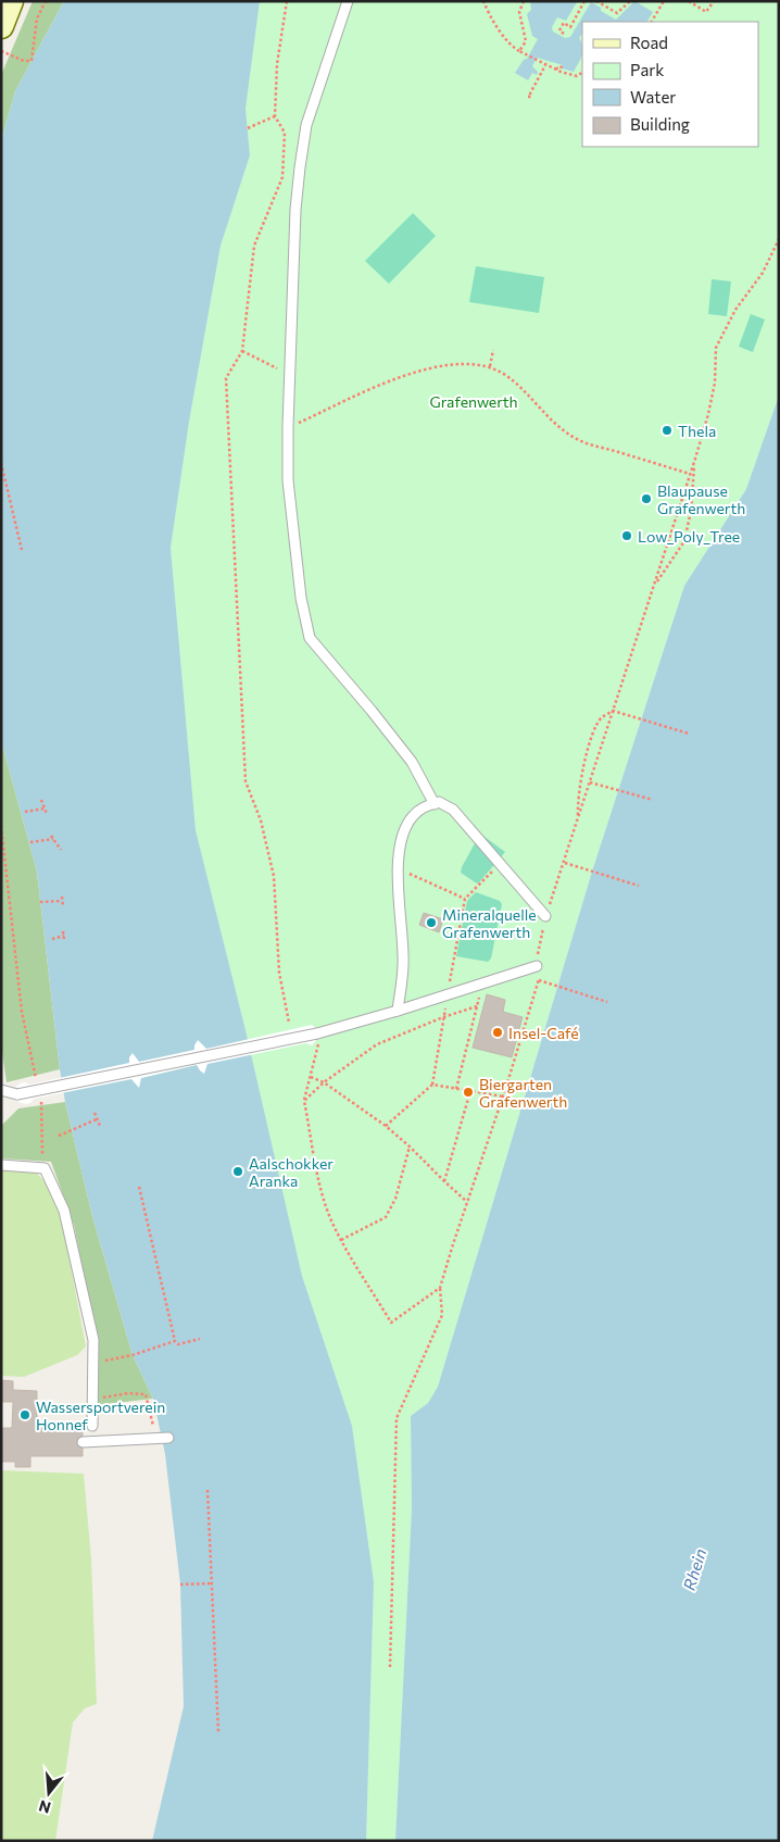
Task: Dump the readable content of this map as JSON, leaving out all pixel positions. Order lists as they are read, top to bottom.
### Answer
{
  "water": ["Rhein"],
  "parks": ["Grafenwerth"],
  "places": [
    "Thela",
    "Blaupause Grafenwerth",
    "Low_Poly_Tree",
    "Mineralquelle Grafenwerth",
    "Insel-Café",
    "Biergarten Grafenwerth",
    "Aalschokker Aranka",
    "Wassersportverein Honnef"
  ],
  "legend": [
    "Road",
    "Park",
    "Water",
    "Building"
  ],
  "north": "bottom"
}
